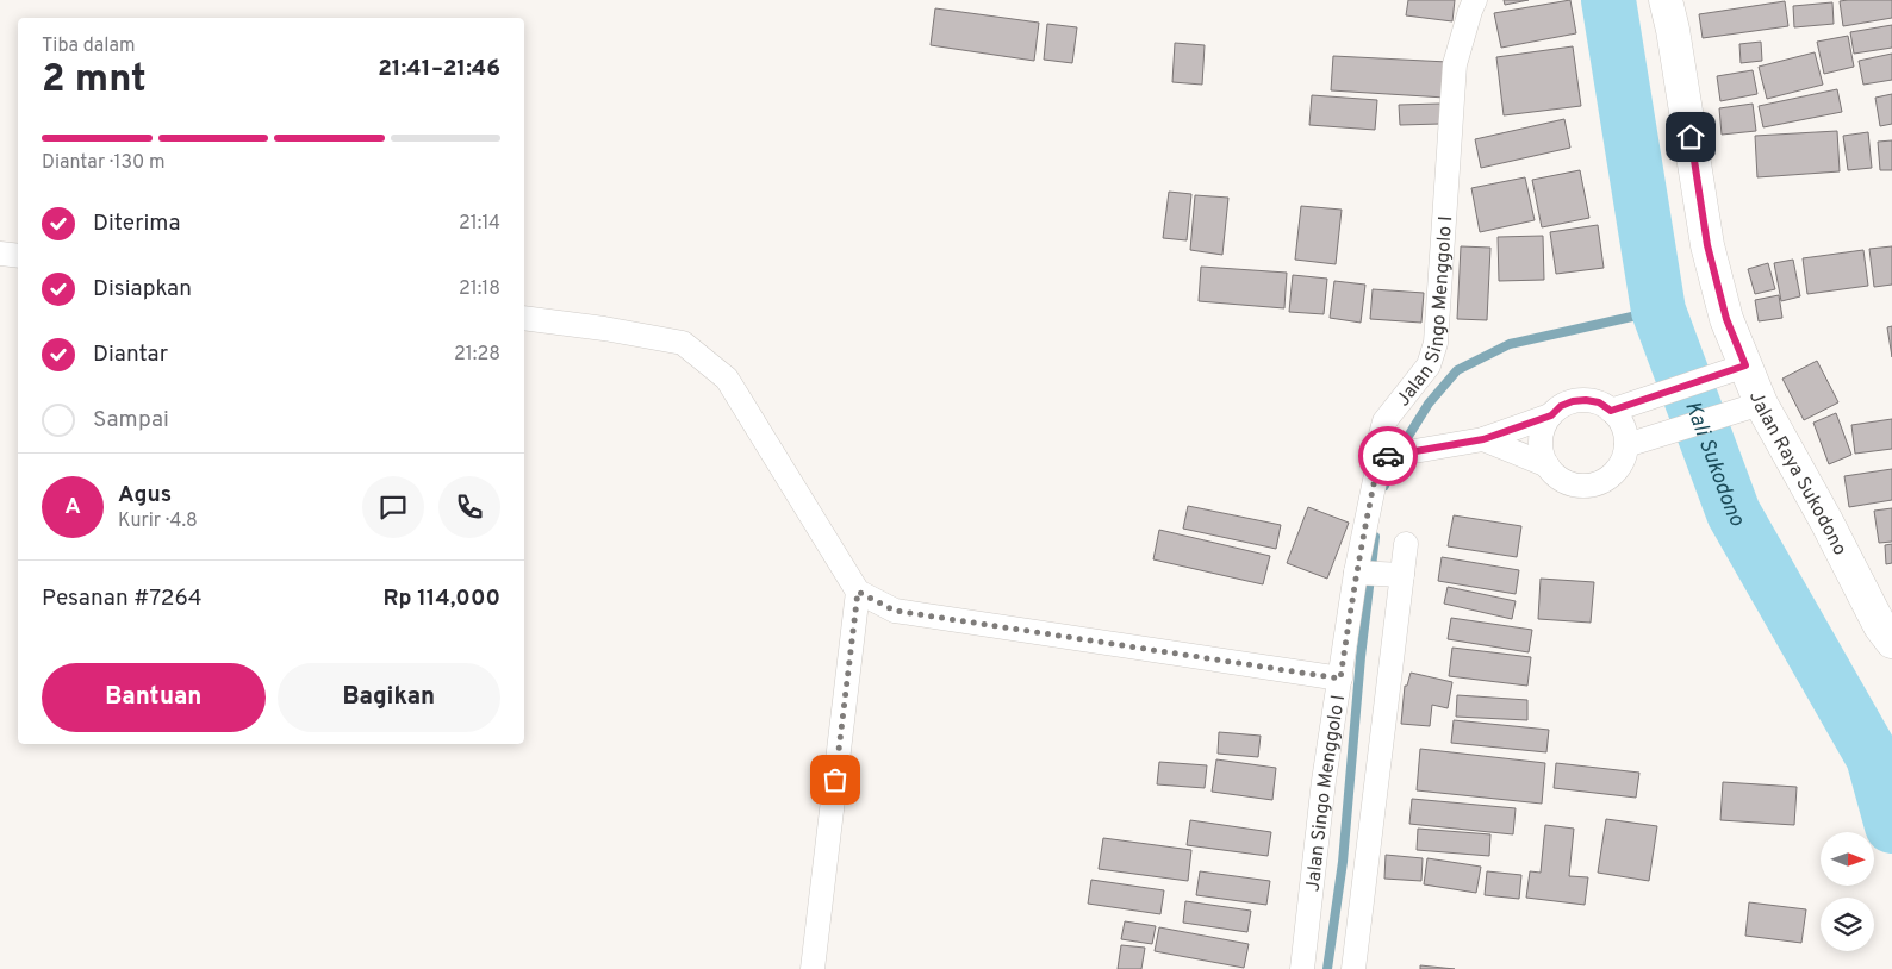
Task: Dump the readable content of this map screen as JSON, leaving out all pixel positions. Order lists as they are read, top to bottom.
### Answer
{
  "streets": {
    "main road": ["Jalan Raya Sukodono"],
    "street": ["Jalan Singo Menggolo I"]
  },
  "water": ["Kali Sukodono"],
  "north": "right",
  "page": {
    "heading": ["2 mnt", "Tiba dalam", "21:41–21:46"],
    "panel": [
      "Agus",
      "Kurir · 4.8",
      "Pesanan #7264",
      "Rp 114,000"
    ],
    "bar": "Diantar · 130 m",
    "list": [
      ["Diterima", "21:14"],
      ["Disiapkan", "21:18"],
      ["Diantar", "21:28"],
      "Sampai"
    ],
    "round": "A",
    "buttons": ["Bantuan", "Bagikan"]
  }
}
